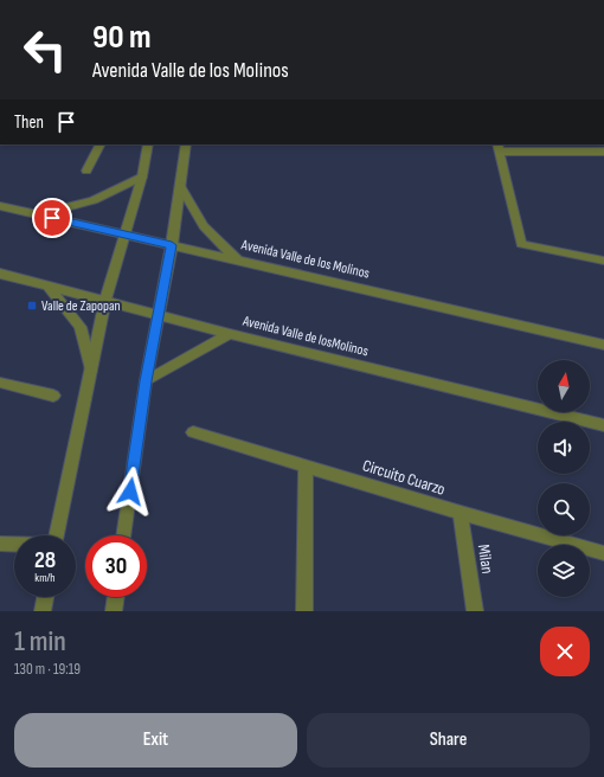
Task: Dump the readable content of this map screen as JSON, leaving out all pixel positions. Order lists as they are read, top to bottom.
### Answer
{
  "streets": {
    "street": [
      "Avenida Valle de los Molinos",
      "Avenida Valle de losMolinos",
      "Circuito Cuarzo",
      "Milan"
    ]
  },
  "crossings": [
    ["Circuito Cuarzo", "Milan"]
  ],
  "places": {
    "transit": ["Valle de Zapopan"]
  },
  "north": "top",
  "page": {
    "turn": ["90 m", "Avenida Valle de los Molinos"],
    "then": "Then",
    "speed": "28 km/h",
    "limit": "30",
    "heading": ["1 min", "130 m · 19:19"],
    "buttons": ["Exit", "Share"]
  }
}
